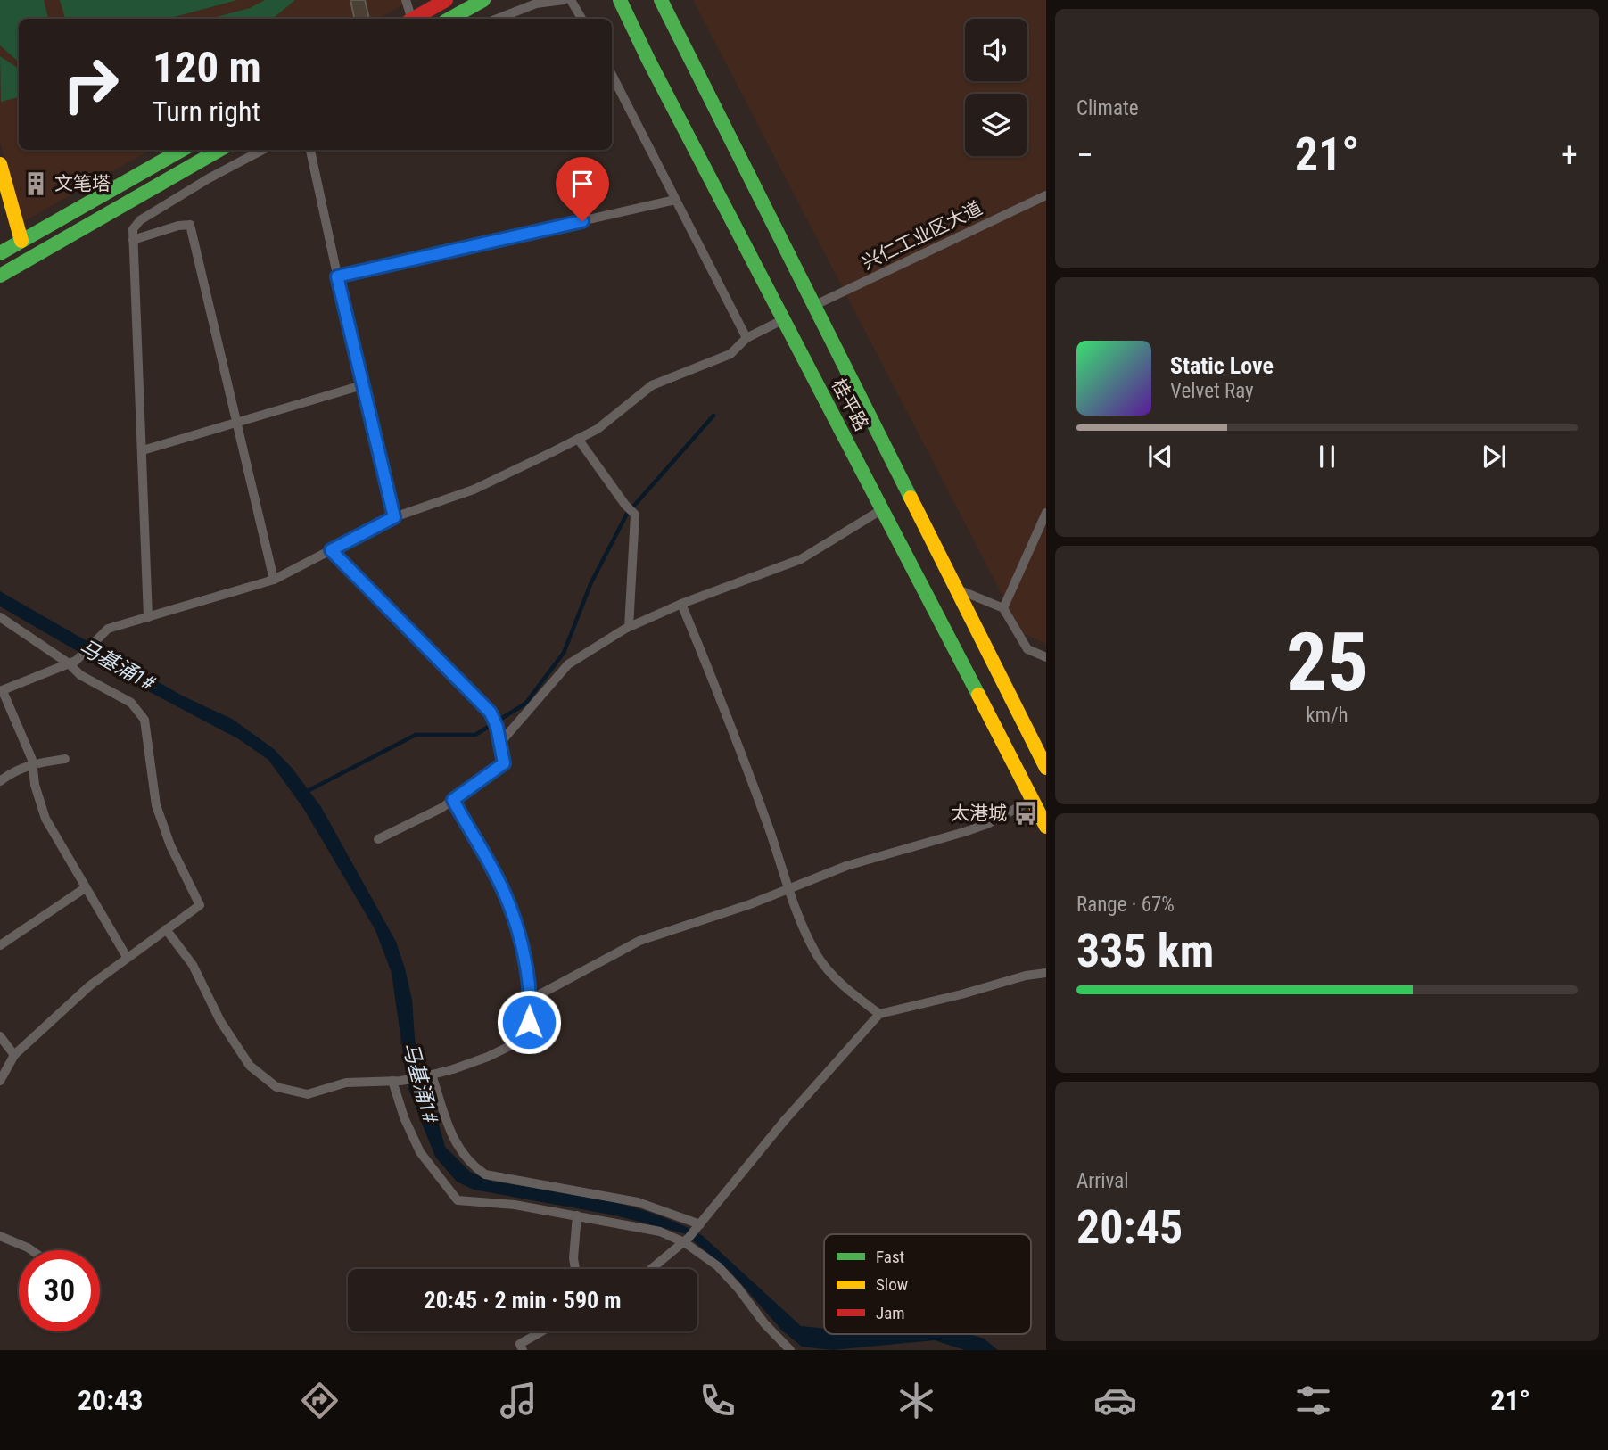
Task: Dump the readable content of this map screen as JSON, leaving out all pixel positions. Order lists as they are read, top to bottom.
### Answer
{
  "streets": {
    "main road": ["桂平路"],
    "street": ["兴仁工业区大道"]
  },
  "crossings": [
    ["兴仁工业区大道", "桂平路"]
  ],
  "water": ["马基涌1#"],
  "places": {
    "building": ["文笔塔"],
    "bus stop": ["太港城"]
  },
  "legend": ["Fast", "Slow", "Jam"],
  "page": {
    "tile": [
      "Climate",
      ["25", "km/h"],
      ["Range · 67%", "335 km"],
      ["Arrival", "20:45"]
    ],
    "turn": ["120 m", "Turn right"],
    "heat": ["−", "21°", "+"],
    "song": ["Static Love", "Velvet Ray"],
    "limit": "30",
    "trip": "20:45 · 2 min · 590 m",
    "tabs": ["20:43", "21°"]
  }
}
